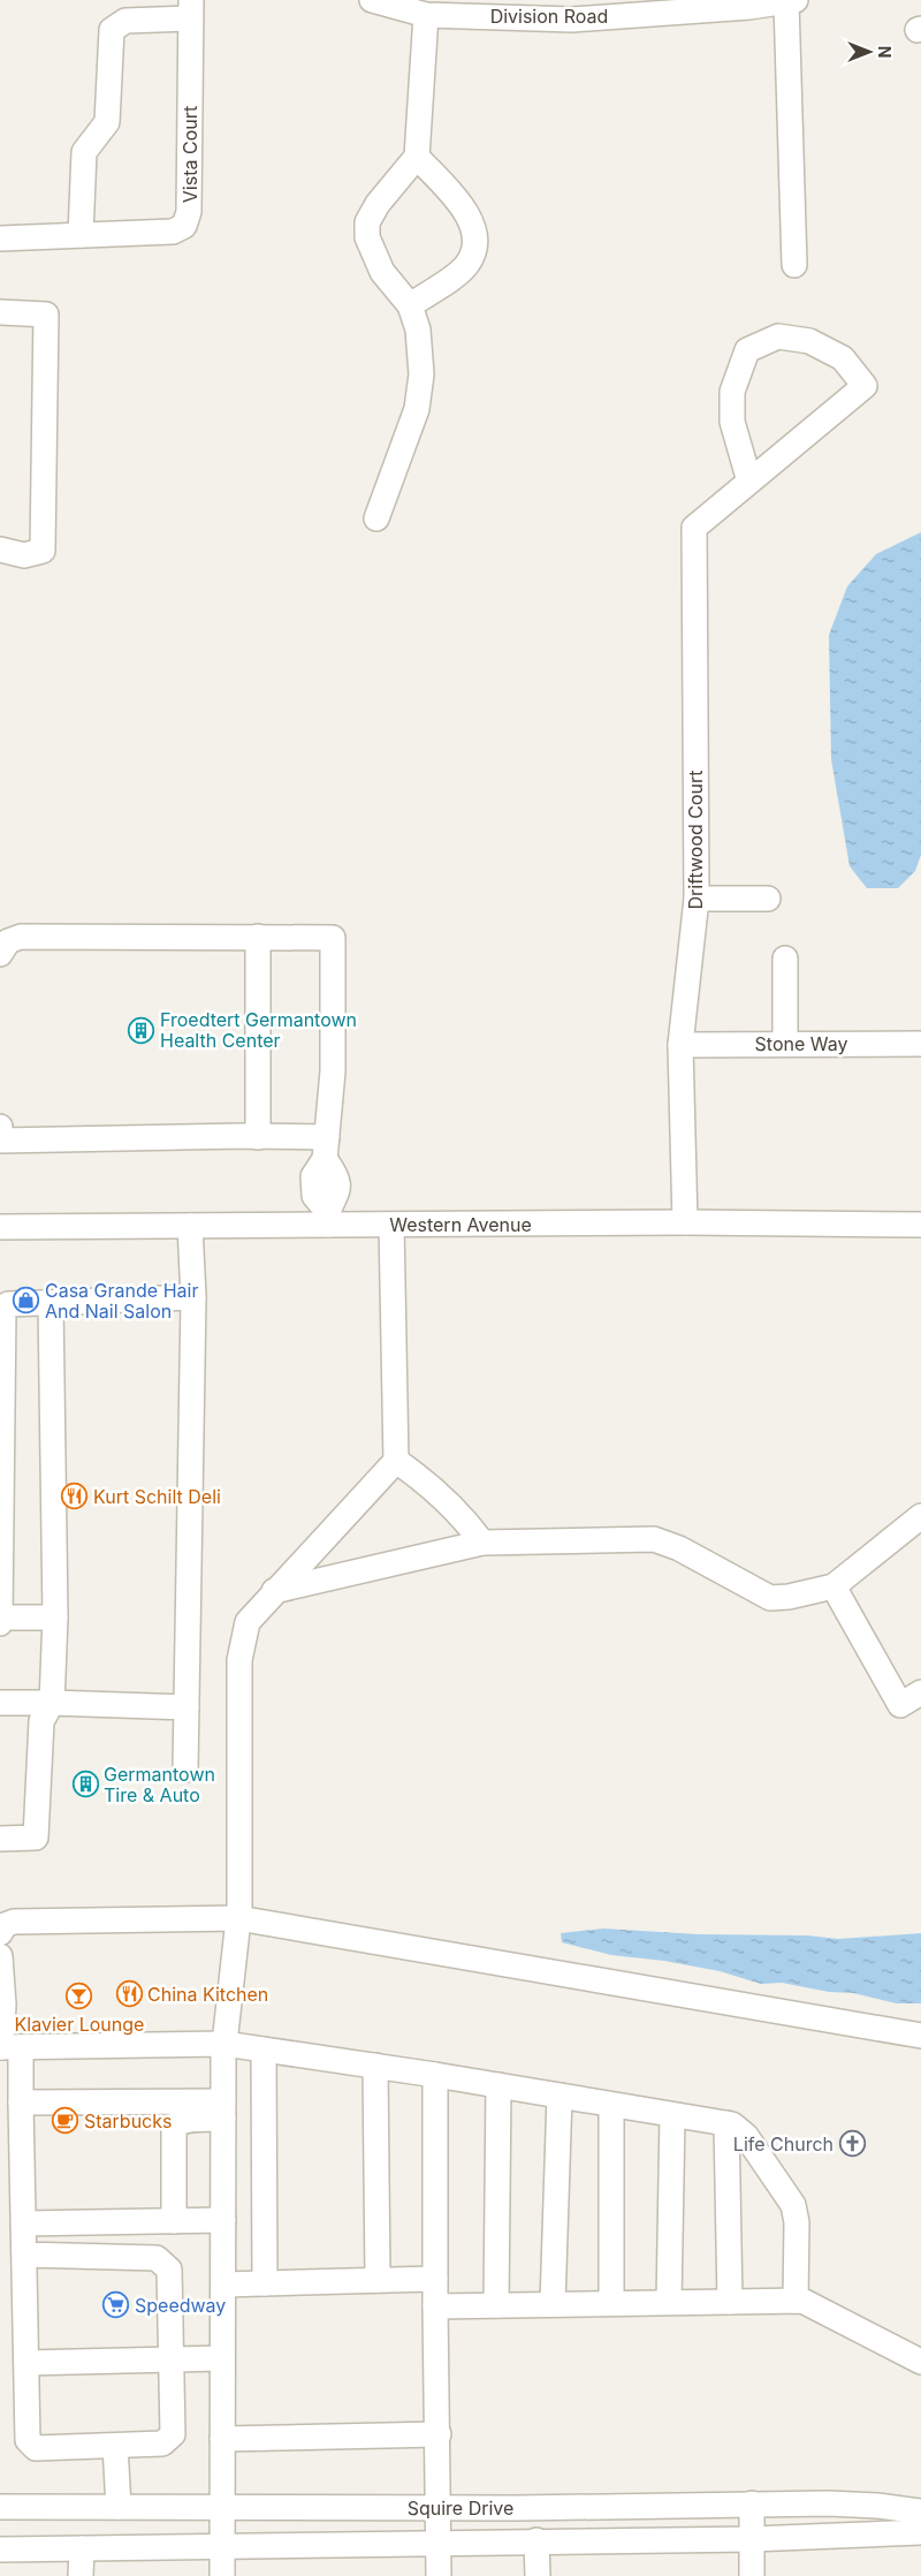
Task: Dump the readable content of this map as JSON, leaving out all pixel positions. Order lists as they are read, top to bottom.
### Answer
{
  "streets": {
    "street": [
      "Division Road",
      "Vista Court",
      "Driftwood Court",
      "Stone Way",
      "Western Avenue",
      "Squire Drive"
    ]
  },
  "crossings": [
    ["Driftwood Court", "Stone Way"],
    ["Driftwood Court", "Western Avenue"]
  ],
  "places": {
    "building": ["Froedtert Germantown Health Center", "Germantown Tire & Auto"],
    "shop": ["Casa Grande Hair And Nail Salon"],
    "restaurant": ["Kurt Schilt Deli", "China Kitchen"],
    "bar": ["Klavier Lounge"],
    "cafe": ["Starbucks"],
    "church": ["Life Church"],
    "supermarket": ["Speedway"]
  },
  "north": "right"
}
